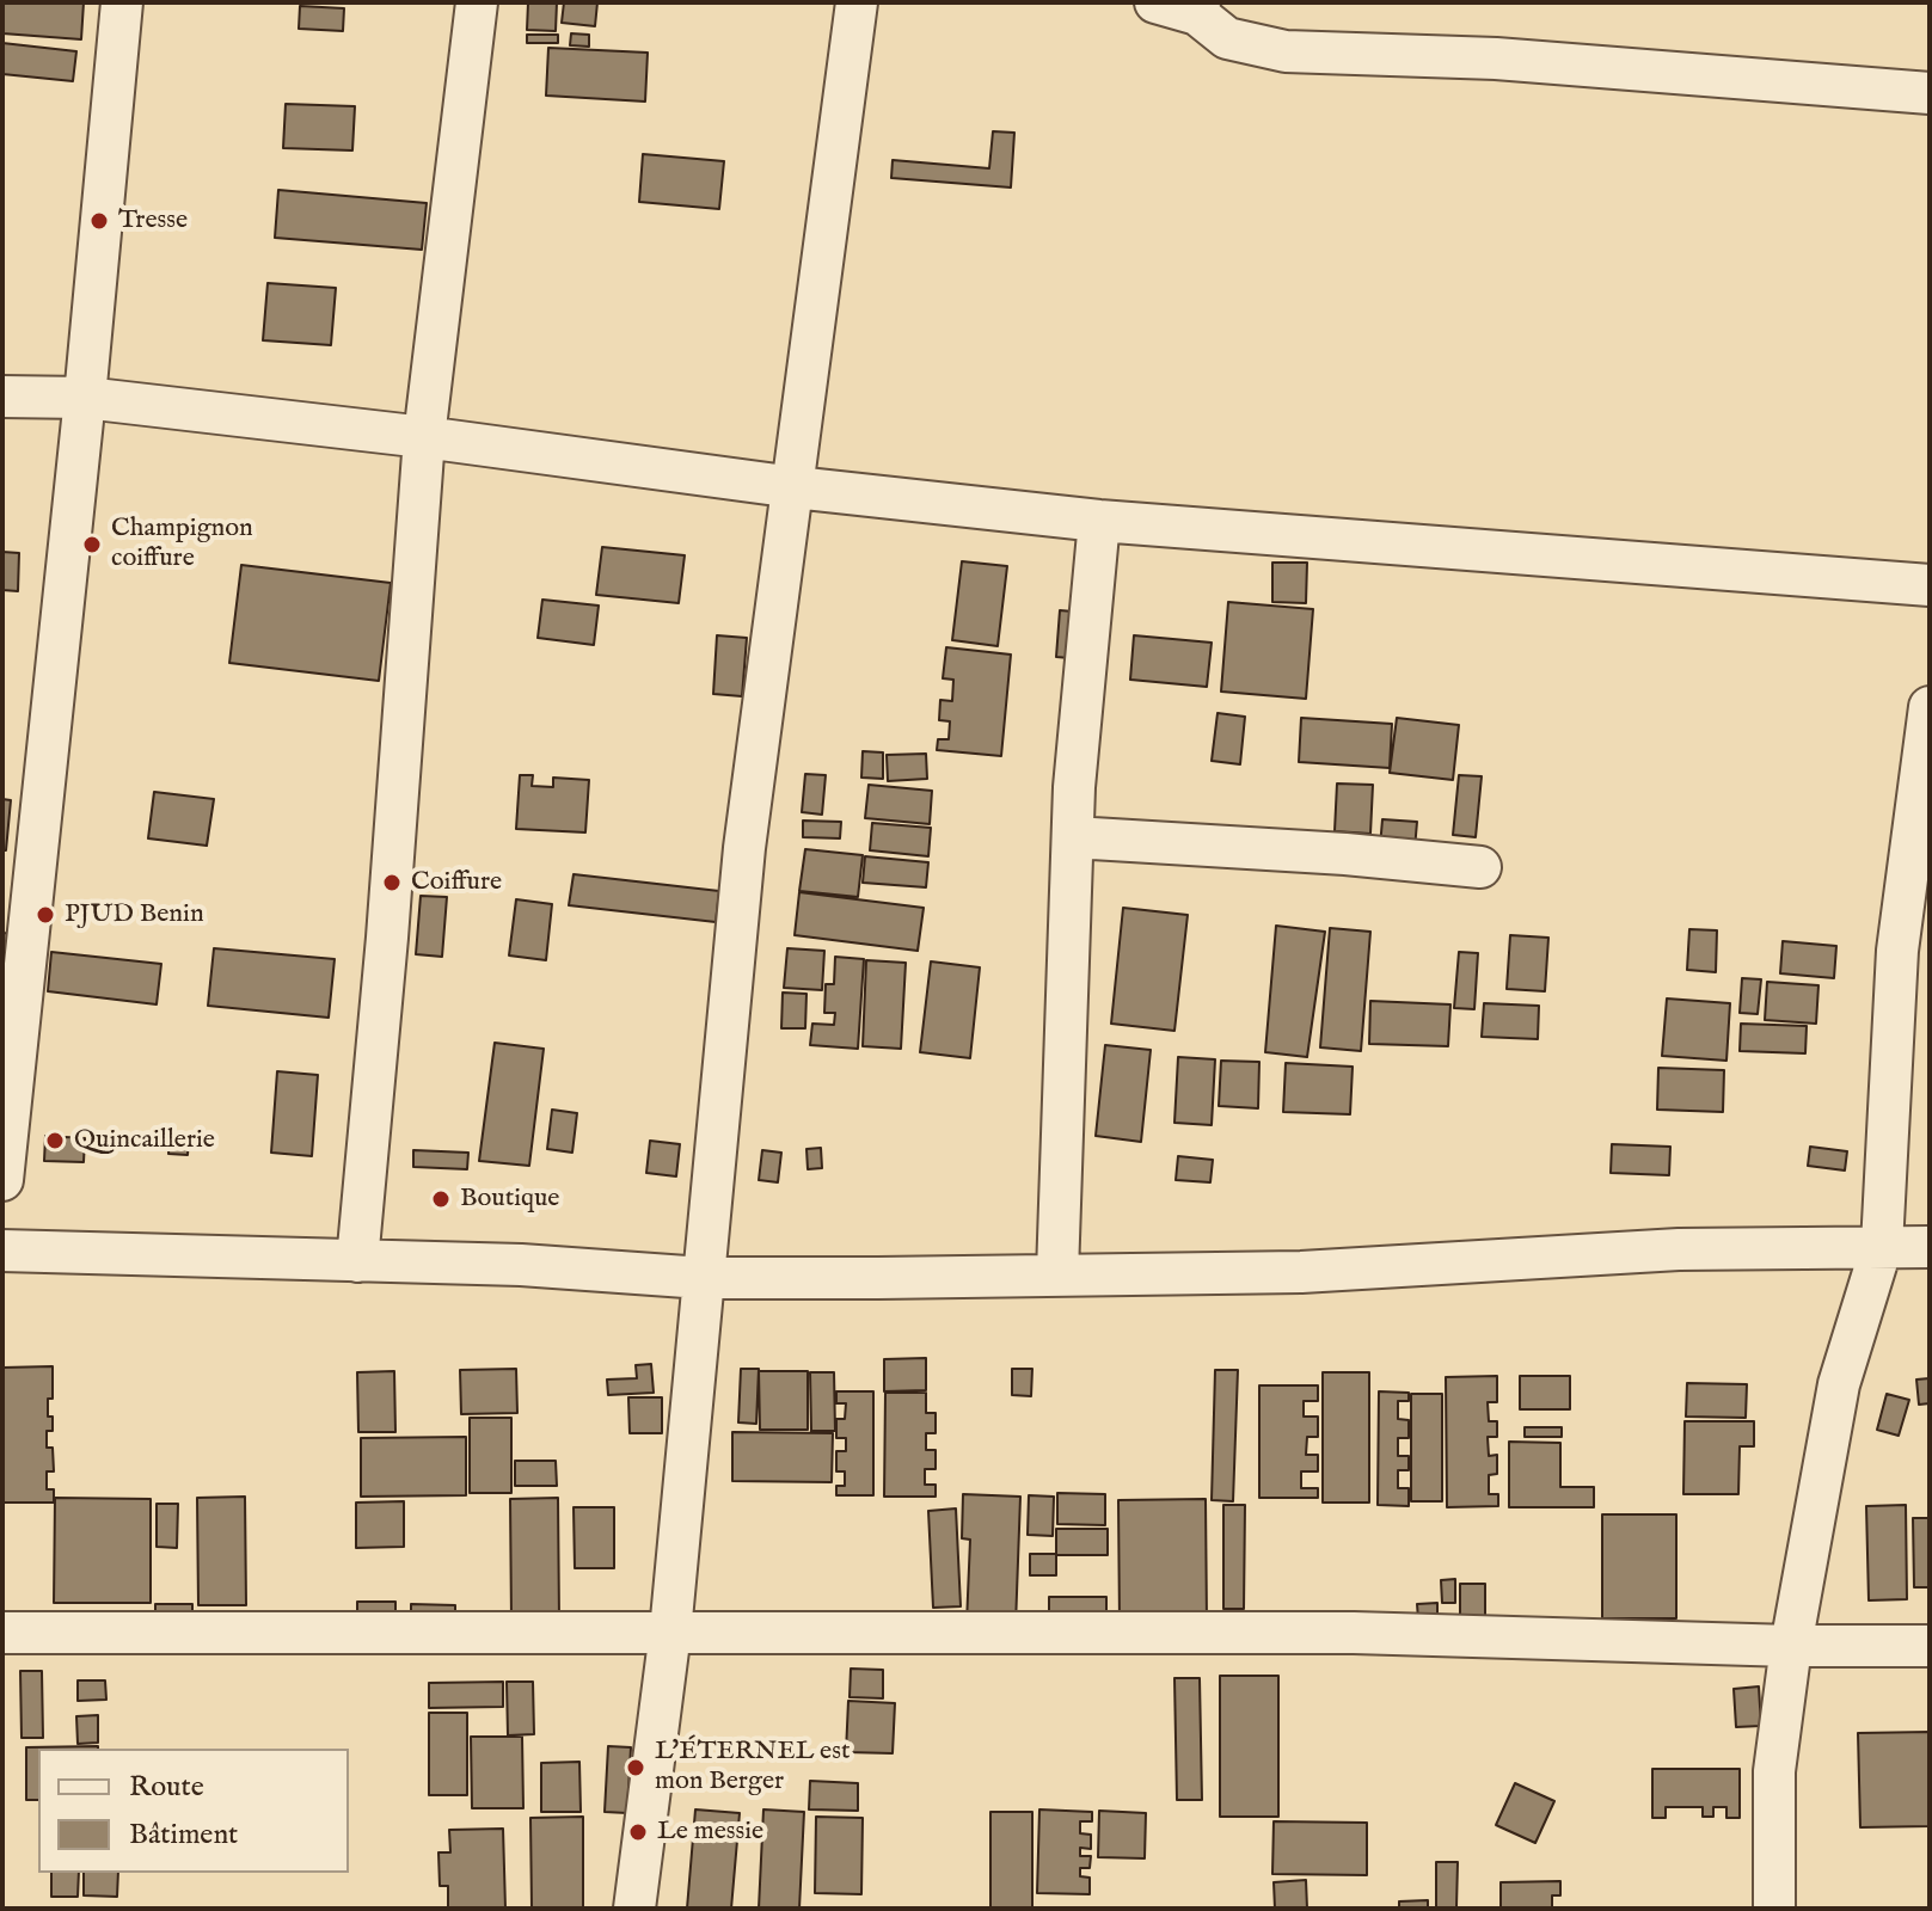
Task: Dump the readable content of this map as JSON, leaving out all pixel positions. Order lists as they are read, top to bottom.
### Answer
{
  "places": [
    "Tresse",
    "Champignon coiffure",
    "Coiffure",
    "PJUD Benin",
    "Quincaillerie",
    "Boutique",
    "L'ÉTERNEL est mon Berger",
    "Le messie"
  ],
  "legend": ["Route", "Bâtiment"]
}
